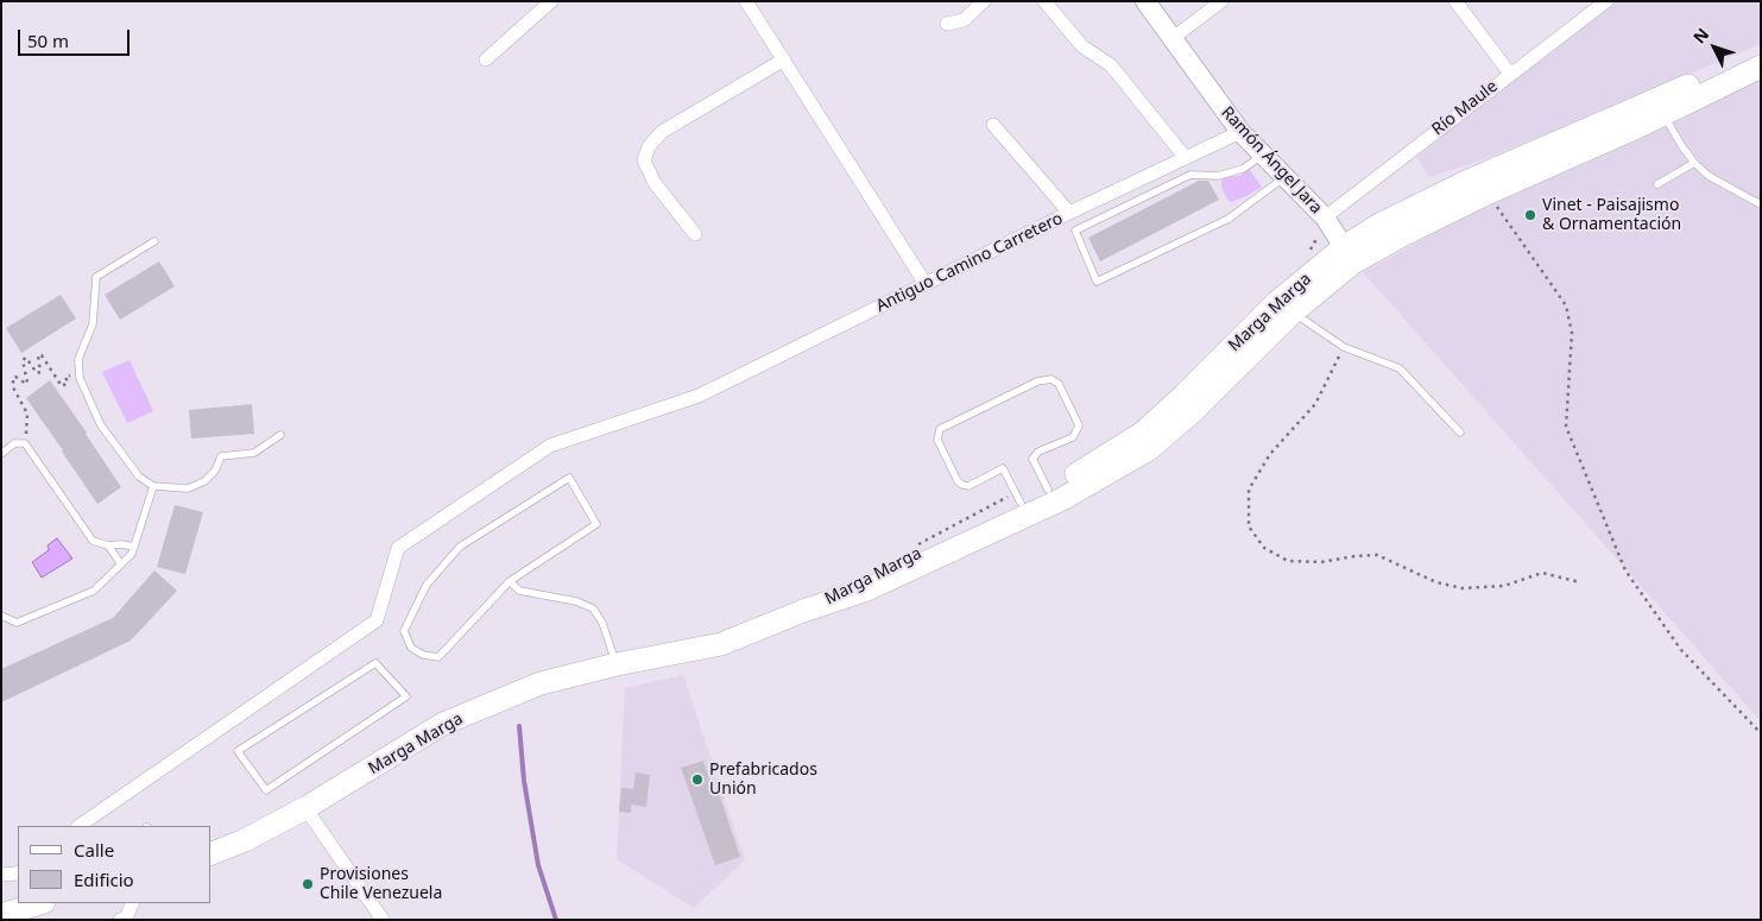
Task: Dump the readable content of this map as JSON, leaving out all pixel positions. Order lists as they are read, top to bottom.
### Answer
{
  "streets": {
    "main road": ["Ramón Ángel Jara", "Marga Marga"],
    "street": ["Río Maule", "Antiguo Camino Carretero"]
  },
  "crossings": [
    ["Río Maule", "Ramón Ángel Jara"],
    ["Río Maule", "Marga Marga"],
    ["Ramón Ángel Jara", "Antiguo Camino Carretero"],
    ["Ramón Ángel Jara", "Marga Marga"]
  ],
  "places": ["Vinet - Paisajismo & Ornamentación", "Prefabricados Unión", "Provisiones Chile Venezuela"],
  "legend": ["Calle", "Edificio"],
  "scale_bar": "50 m",
  "north": "top left"
}
